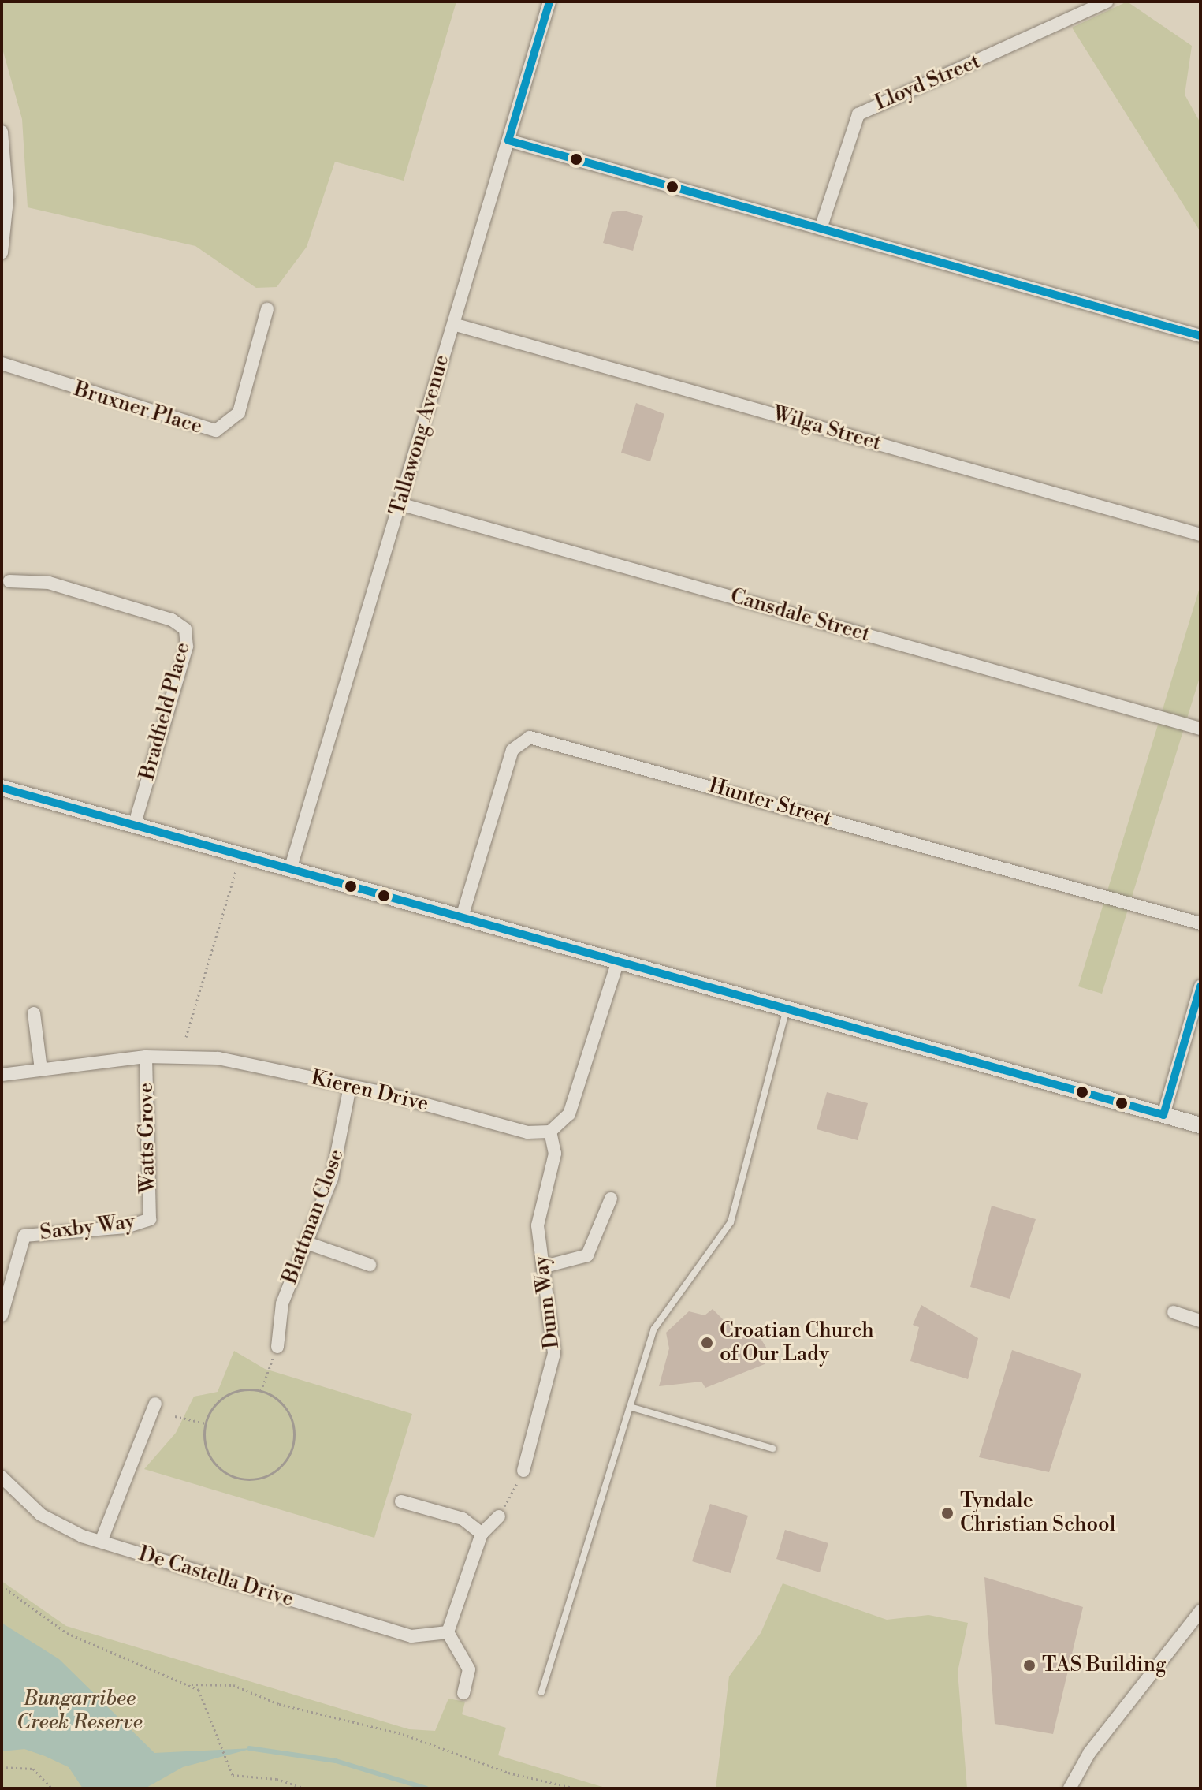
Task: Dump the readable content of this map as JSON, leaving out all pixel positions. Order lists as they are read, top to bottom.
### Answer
{
  "streets": {
    "street": [
      "Lloyd Street",
      "Bruxner Place",
      "Wilga Street",
      "Tallawong Avenue",
      "Cansdale Street",
      "Bradfield Place",
      "Hunter Street",
      "Kieren Drive",
      "Watts Grove",
      "Blattman Close",
      "Saxby Way",
      "Dunn Way",
      "De Castella Drive"
    ]
  },
  "crossings": [
    ["Wilga Street", "Tallawong Avenue"],
    ["Tallawong Avenue", "Cansdale Street"],
    ["Kieren Drive", "Watts Grove"],
    ["Kieren Drive", "Blattman Close"],
    ["Kieren Drive", "Dunn Way"],
    ["Watts Grove", "Saxby Way"]
  ],
  "parks": ["Bungarribee Creek Reserve"],
  "places": ["Croatian Church of Our Lady", "Tyndale Christian School", "TAS Building"]
}
